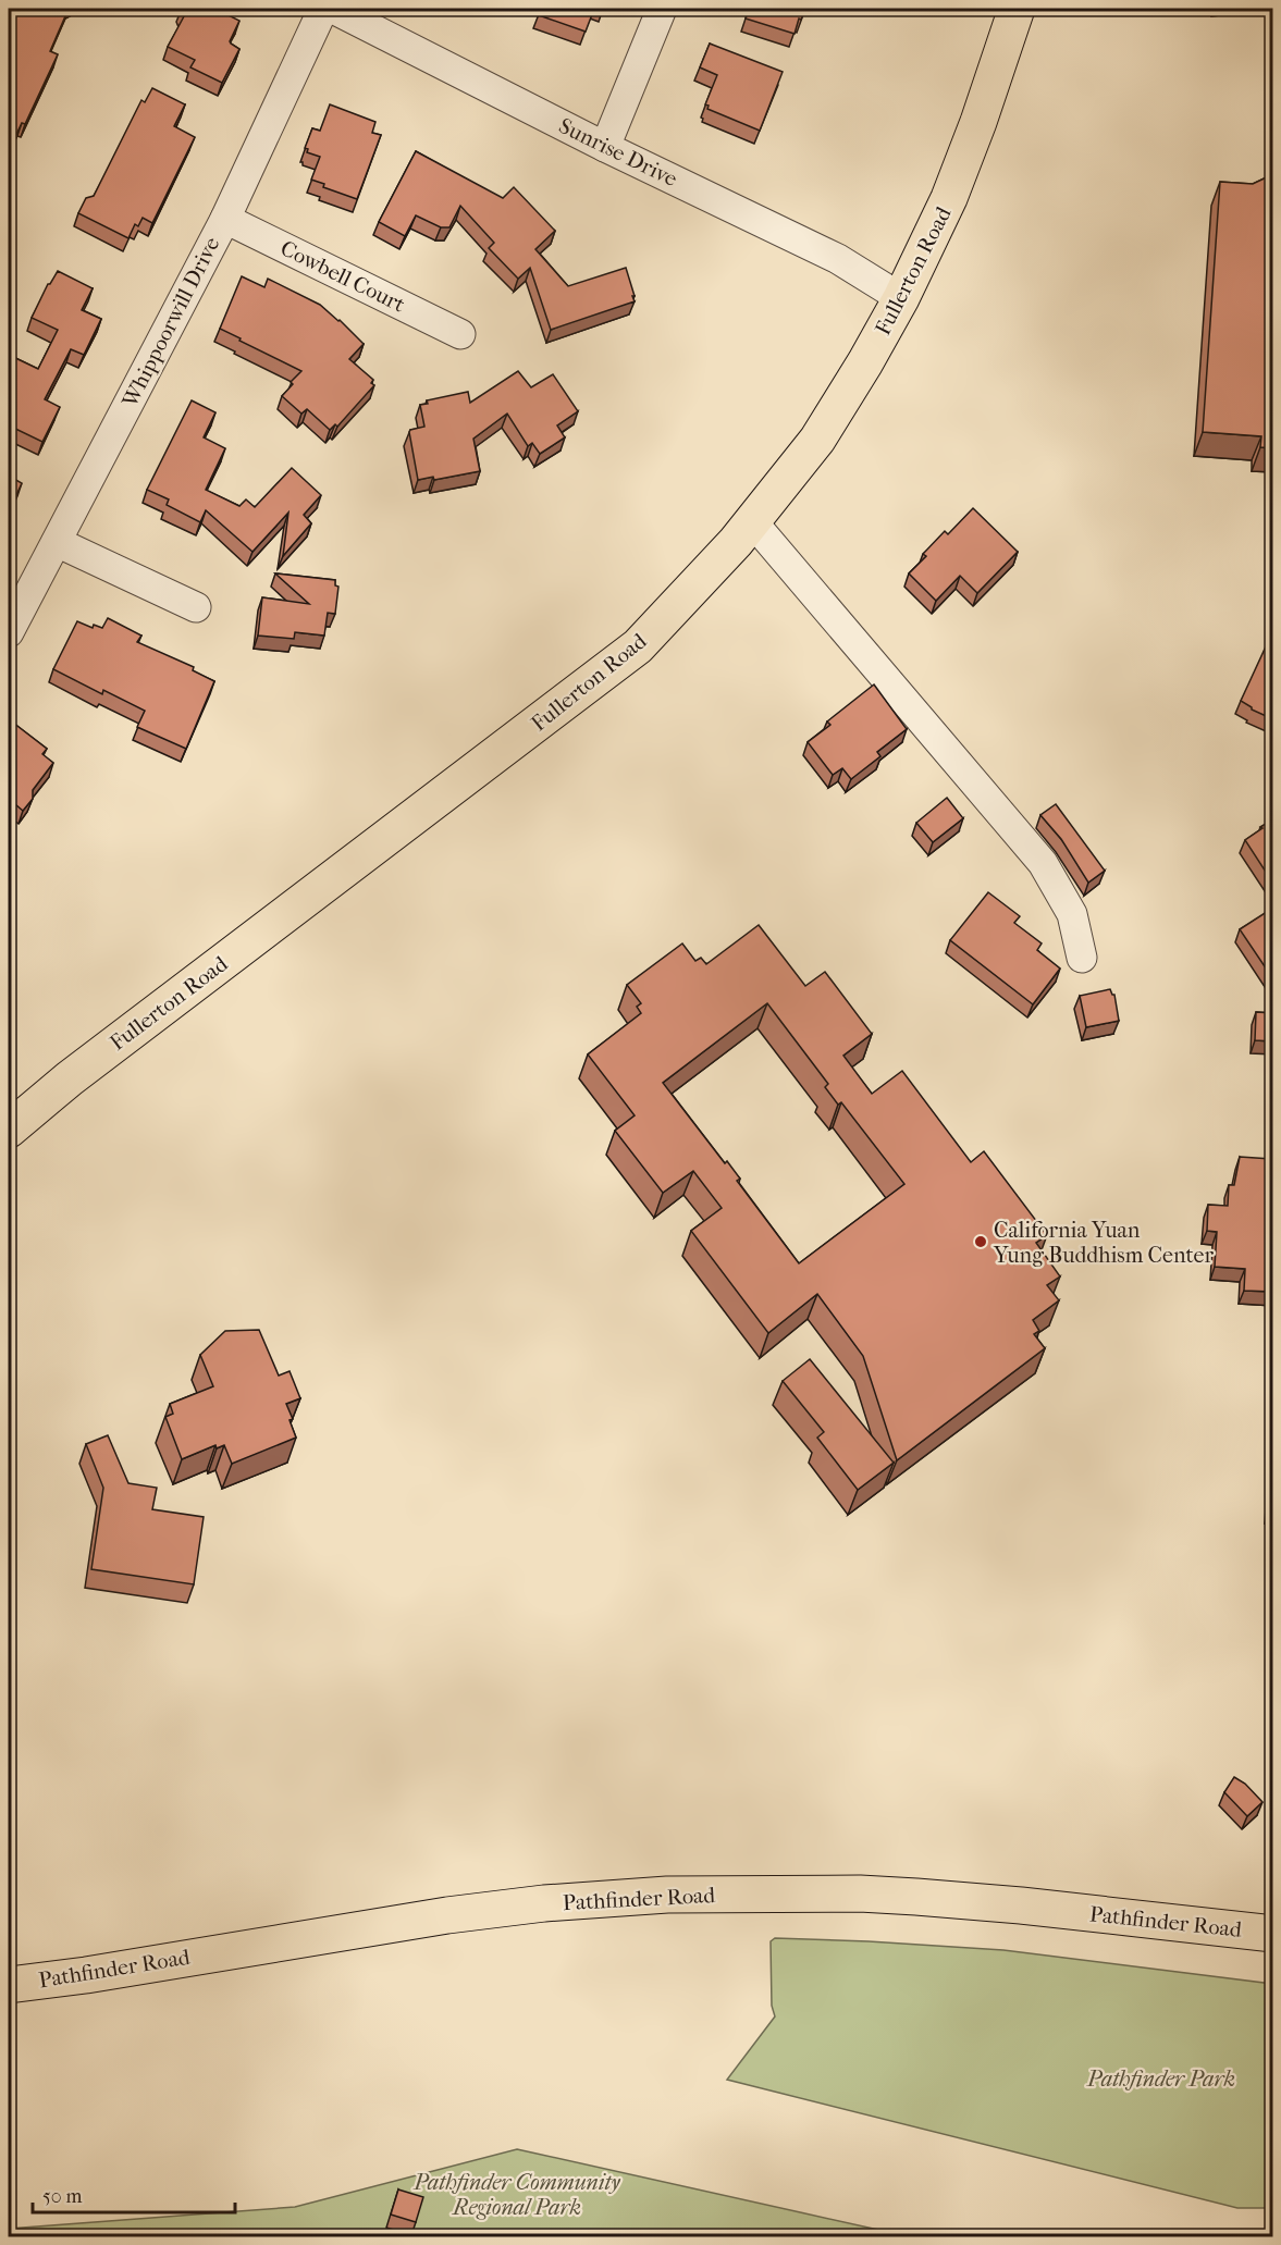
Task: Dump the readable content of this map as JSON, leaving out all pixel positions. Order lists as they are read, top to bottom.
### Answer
{
  "streets": {
    "main road": ["Fullerton Road", "Pathfinder Road"],
    "street": ["Sunrise Drive", "Cowbell Court", "Whippoorwill Drive"]
  },
  "crossings": [
    ["Sunrise Drive", "Fullerton Road"],
    ["Cowbell Court", "Whippoorwill Drive"]
  ],
  "parks": ["Pathfinder Park", "Pathfinder Community Regional Park"],
  "places": ["California Yuan Yung Buddhism Center"],
  "scale_bar": "50 m"
}
